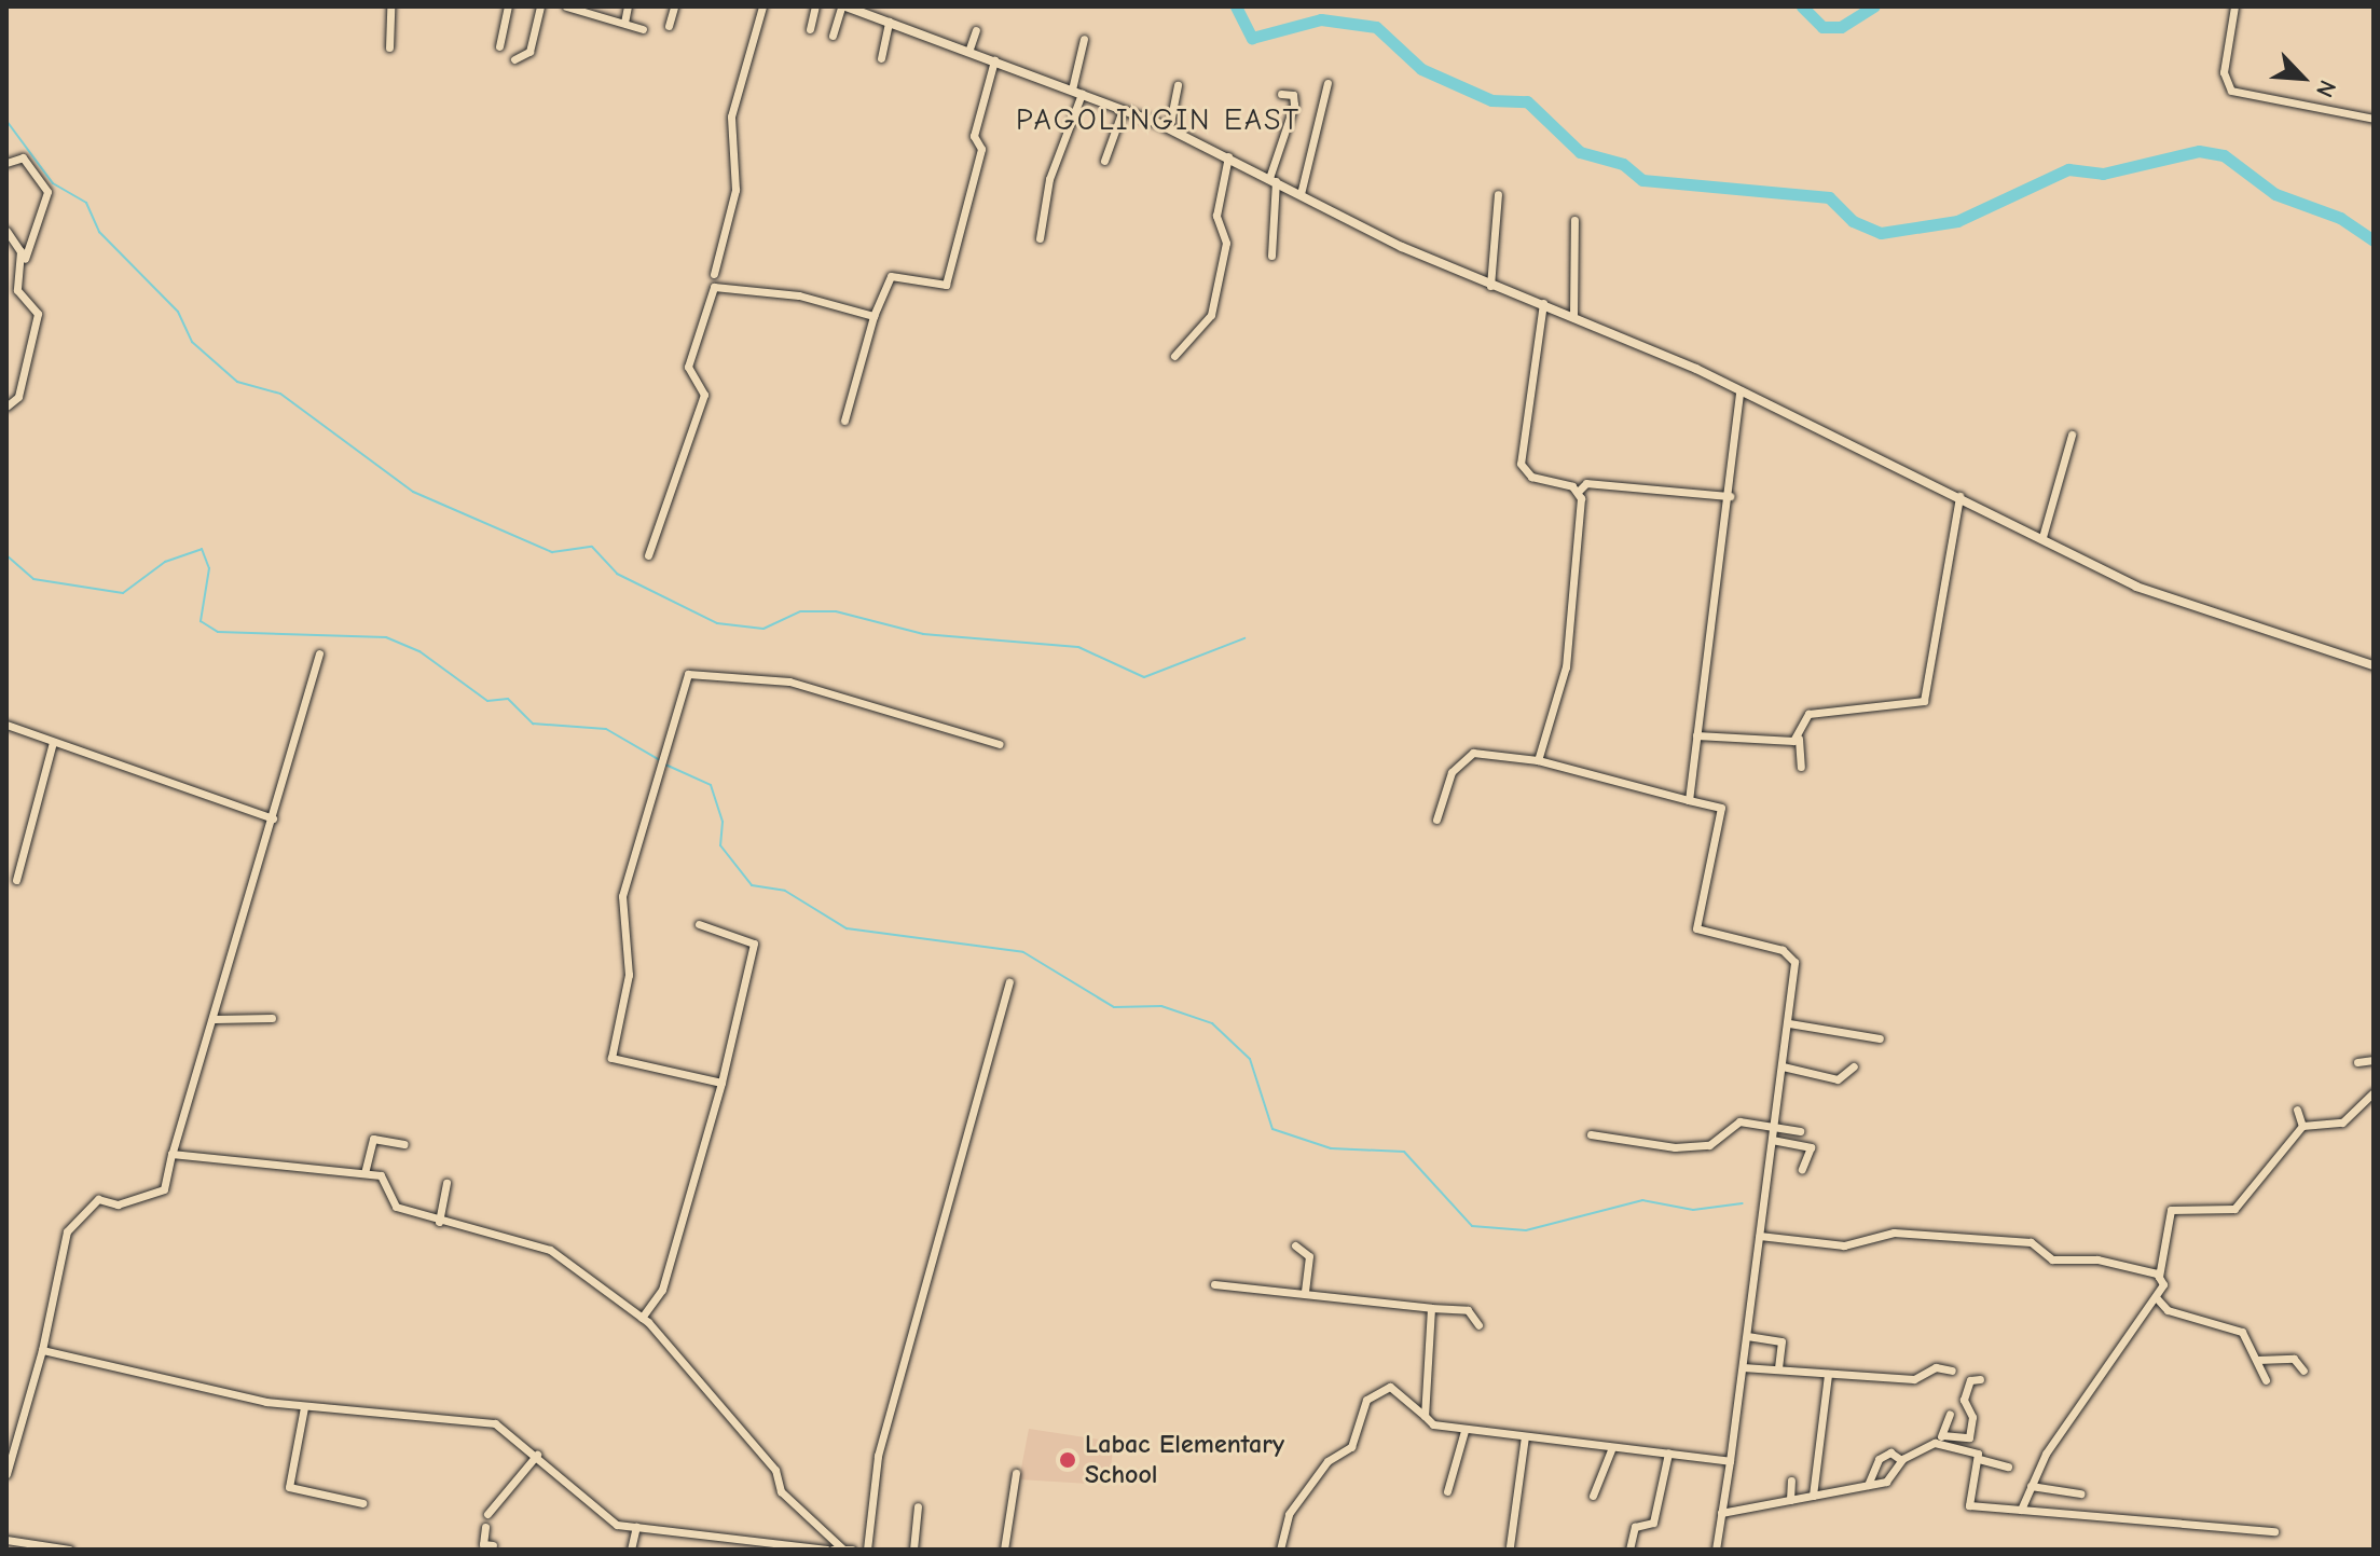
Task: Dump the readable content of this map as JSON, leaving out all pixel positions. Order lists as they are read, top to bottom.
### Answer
{
  "districts": ["PAGOLINGIN EAST"],
  "places": ["Labac Elementary School"],
  "north": "bottom right"
}
